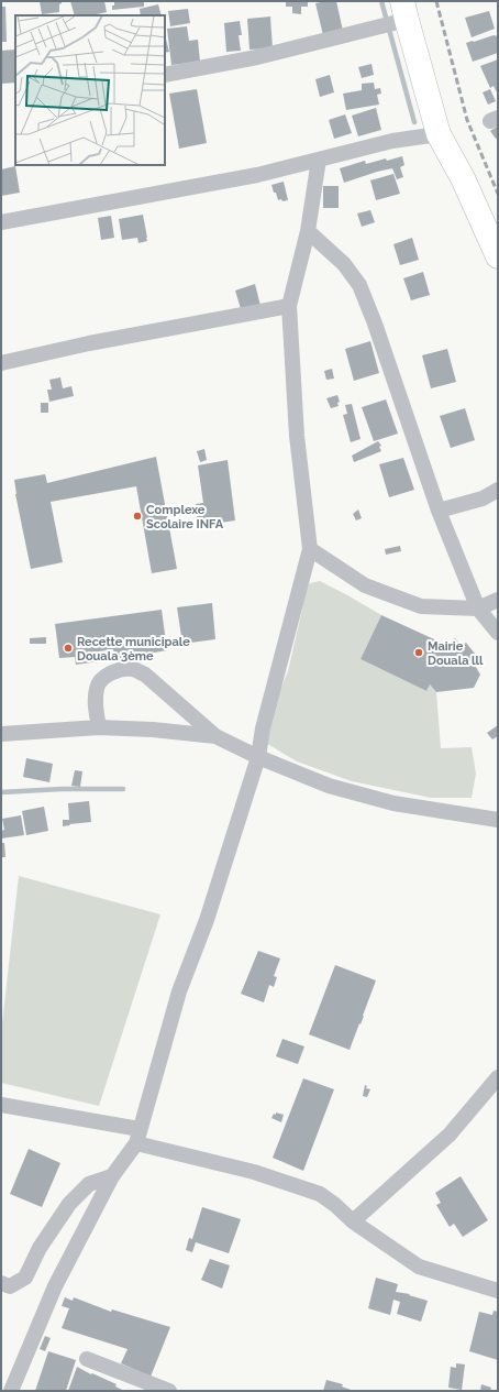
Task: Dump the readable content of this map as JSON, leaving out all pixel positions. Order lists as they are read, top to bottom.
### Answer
{
  "places": ["Complexe Scolaire INFA", "Recette municipale Douala 3ème", "Mairie Douala lll"]
}
